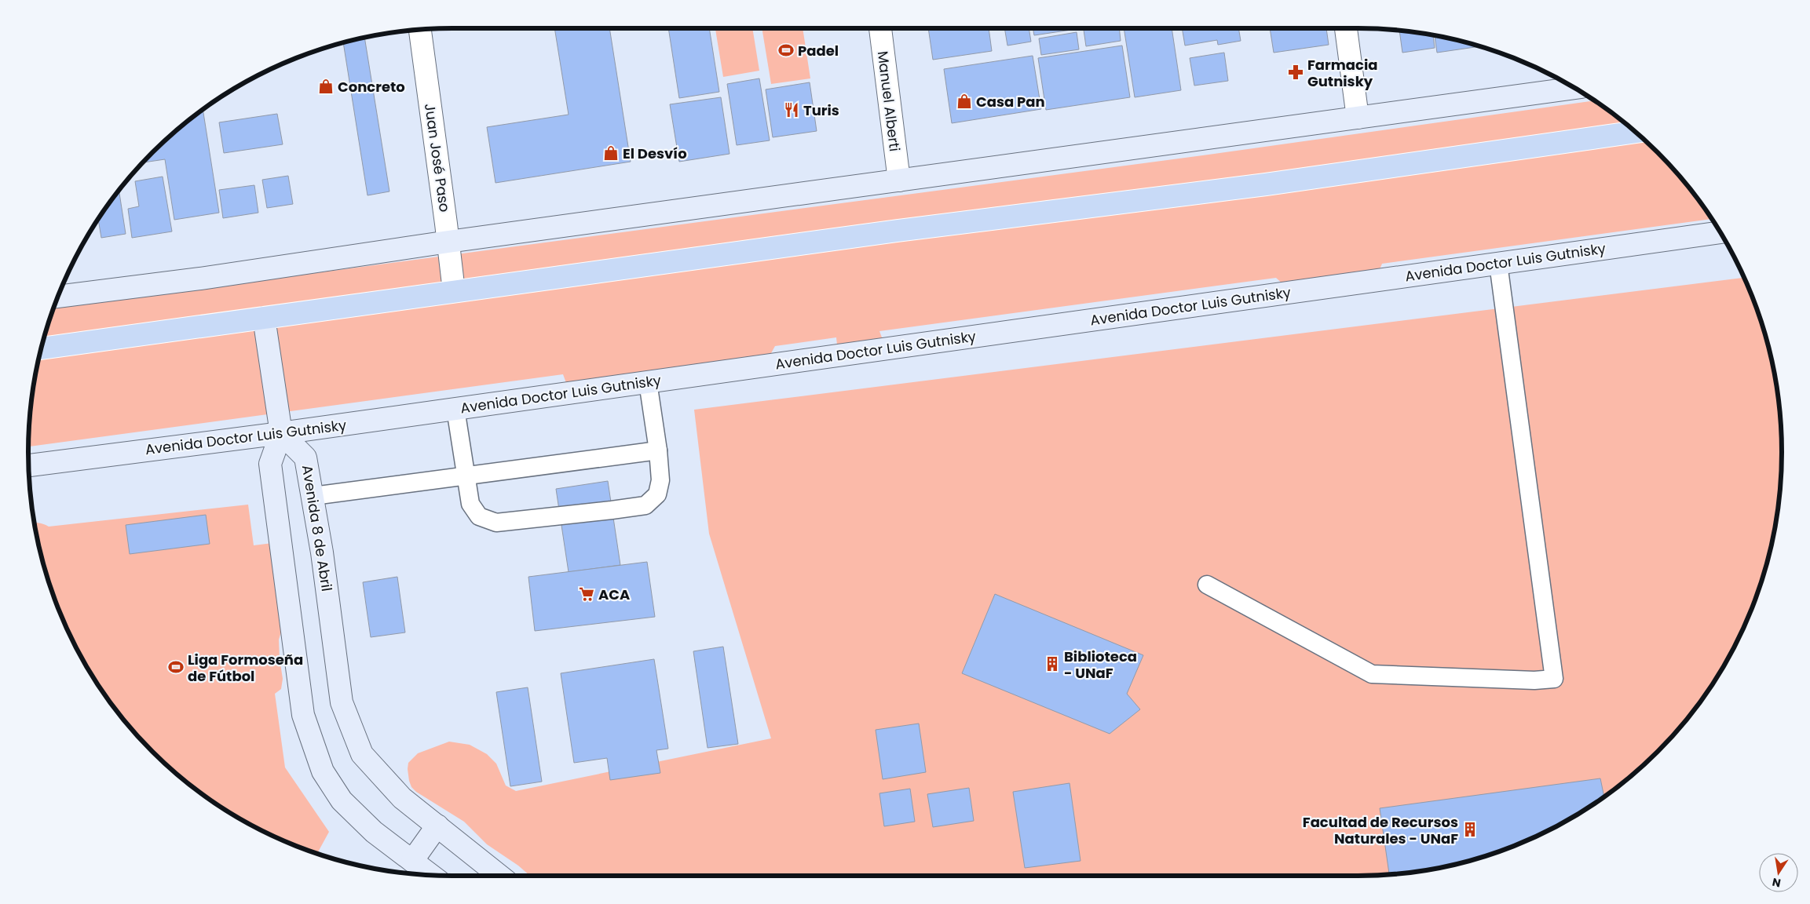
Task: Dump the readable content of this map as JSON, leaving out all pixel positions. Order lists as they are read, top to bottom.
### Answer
{
  "streets": {
    "main road": ["Avenida Doctor Luis Gutnisky", "Avenida 8 de Abril"],
    "street": ["Manuel Alberti", "Juan José Paso"]
  },
  "crossings": [
    ["Avenida Doctor Luis Gutnisky", "Avenida 8 de Abril"]
  ],
  "places": {
    "sports": ["Padel", "Liga Formoseña de Fútbol"],
    "pharmacy": ["Farmacia Gutnisky"],
    "shop": ["Concreto", "Casa Pan", "El Desvío"],
    "restaurant": ["Turis"],
    "supermarket": ["ACA"],
    "building": ["Biblioteca - UNaF", "Facultad de Recursos Naturales - UNaF"]
  },
  "north": "bottom"
}
